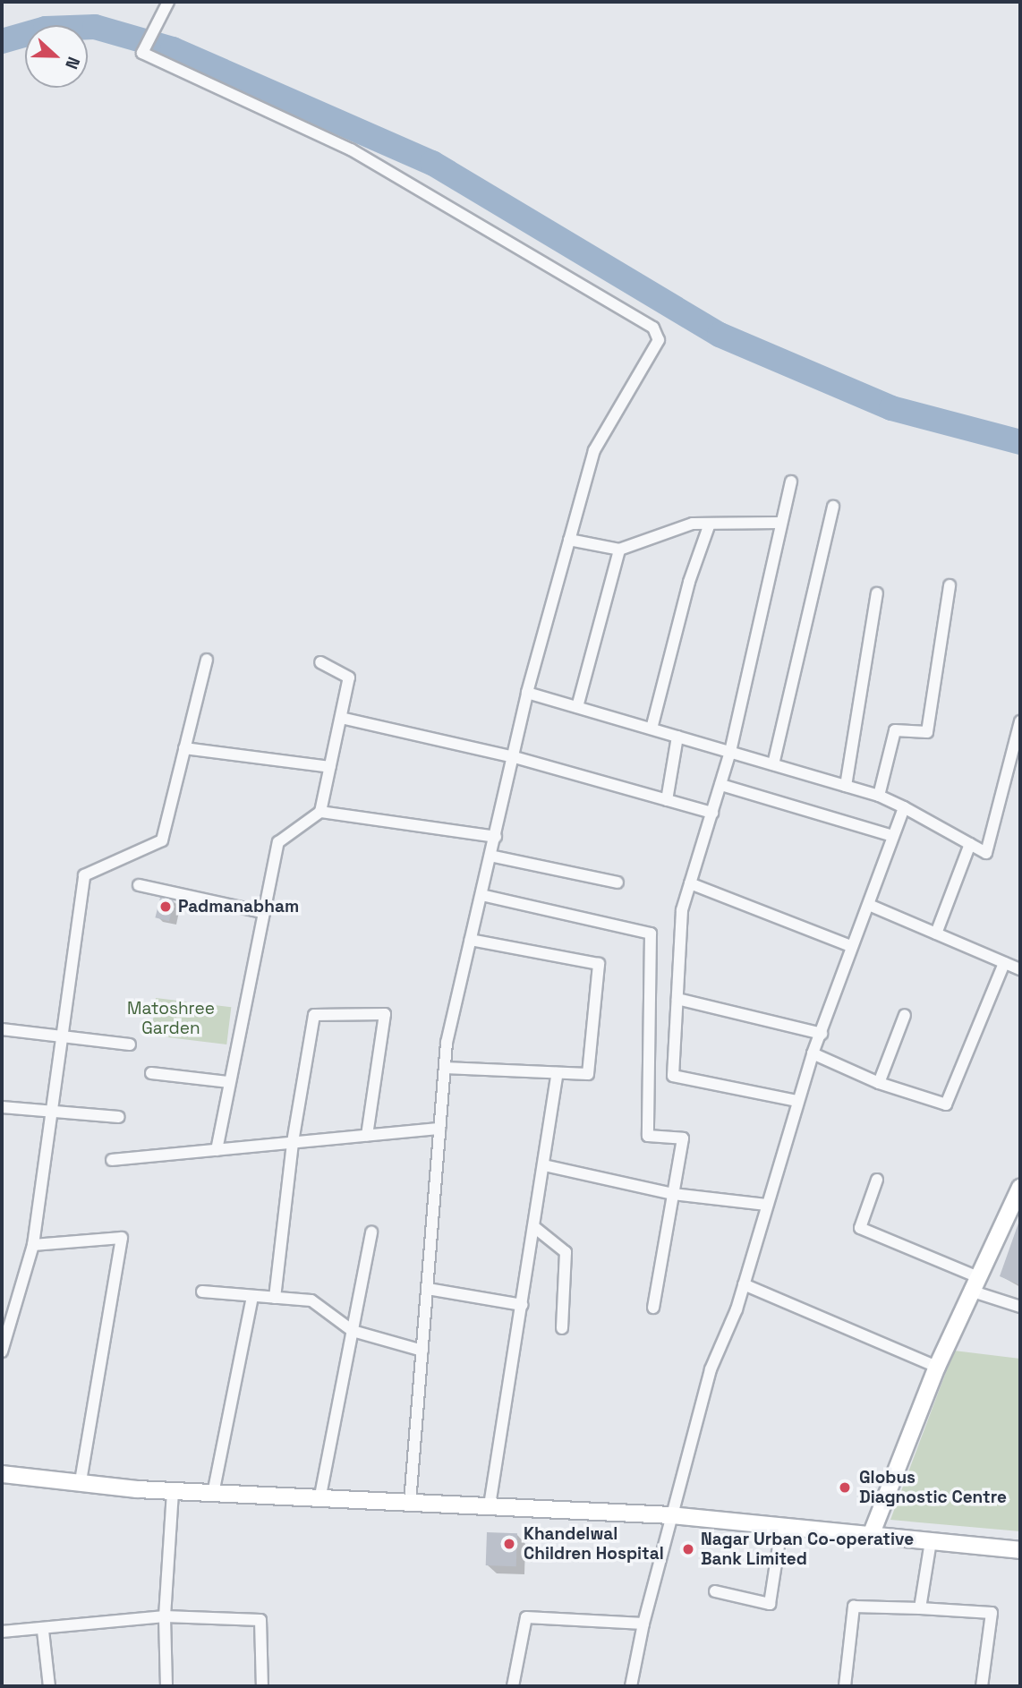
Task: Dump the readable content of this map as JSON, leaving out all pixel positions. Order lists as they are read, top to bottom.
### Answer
{
  "parks": ["Matoshree Garden"],
  "places": [
    "Padmanabham",
    "Globus Diagnostic Centre",
    "Khandelwal Children Hospital",
    "Nagar Urban Co-operative Bank Limited"
  ],
  "north": "right"
}
